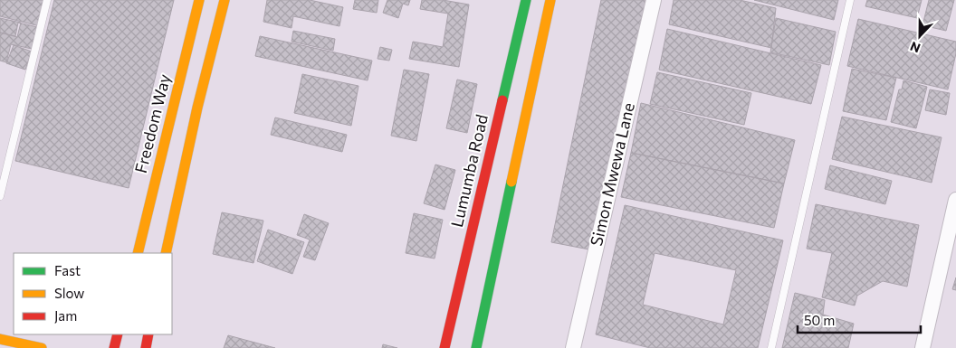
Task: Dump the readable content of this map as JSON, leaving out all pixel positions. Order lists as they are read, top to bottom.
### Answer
{
  "streets": {
    "main road": ["Freedom Way", "Lumumba Road"],
    "street": ["Simon Mwewa Lane"]
  },
  "legend": ["Fast", "Slow", "Jam"],
  "scale_bar": "50 m",
  "north": "bottom"
}
